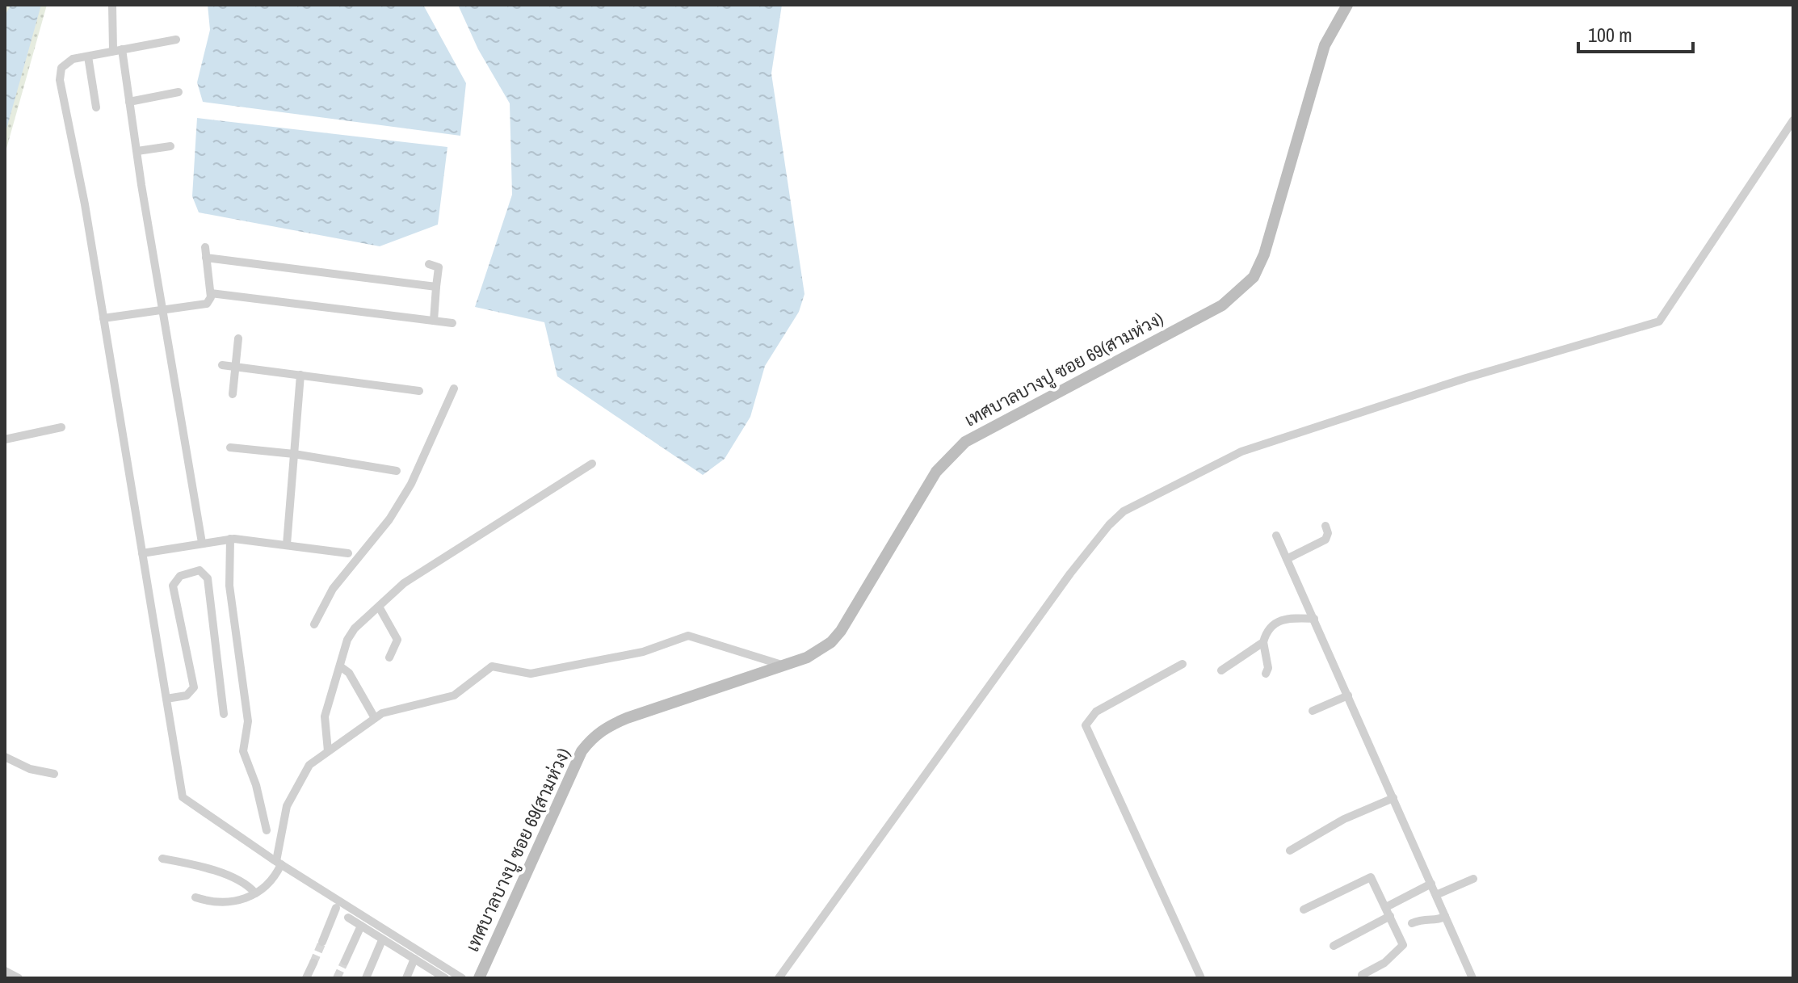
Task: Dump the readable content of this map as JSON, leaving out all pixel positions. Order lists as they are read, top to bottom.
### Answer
{
  "streets": {
    "street": ["เทศบาลบางปู ซอย 69(สามห่วง)"]
  },
  "scale_bar": "100 m"
}
